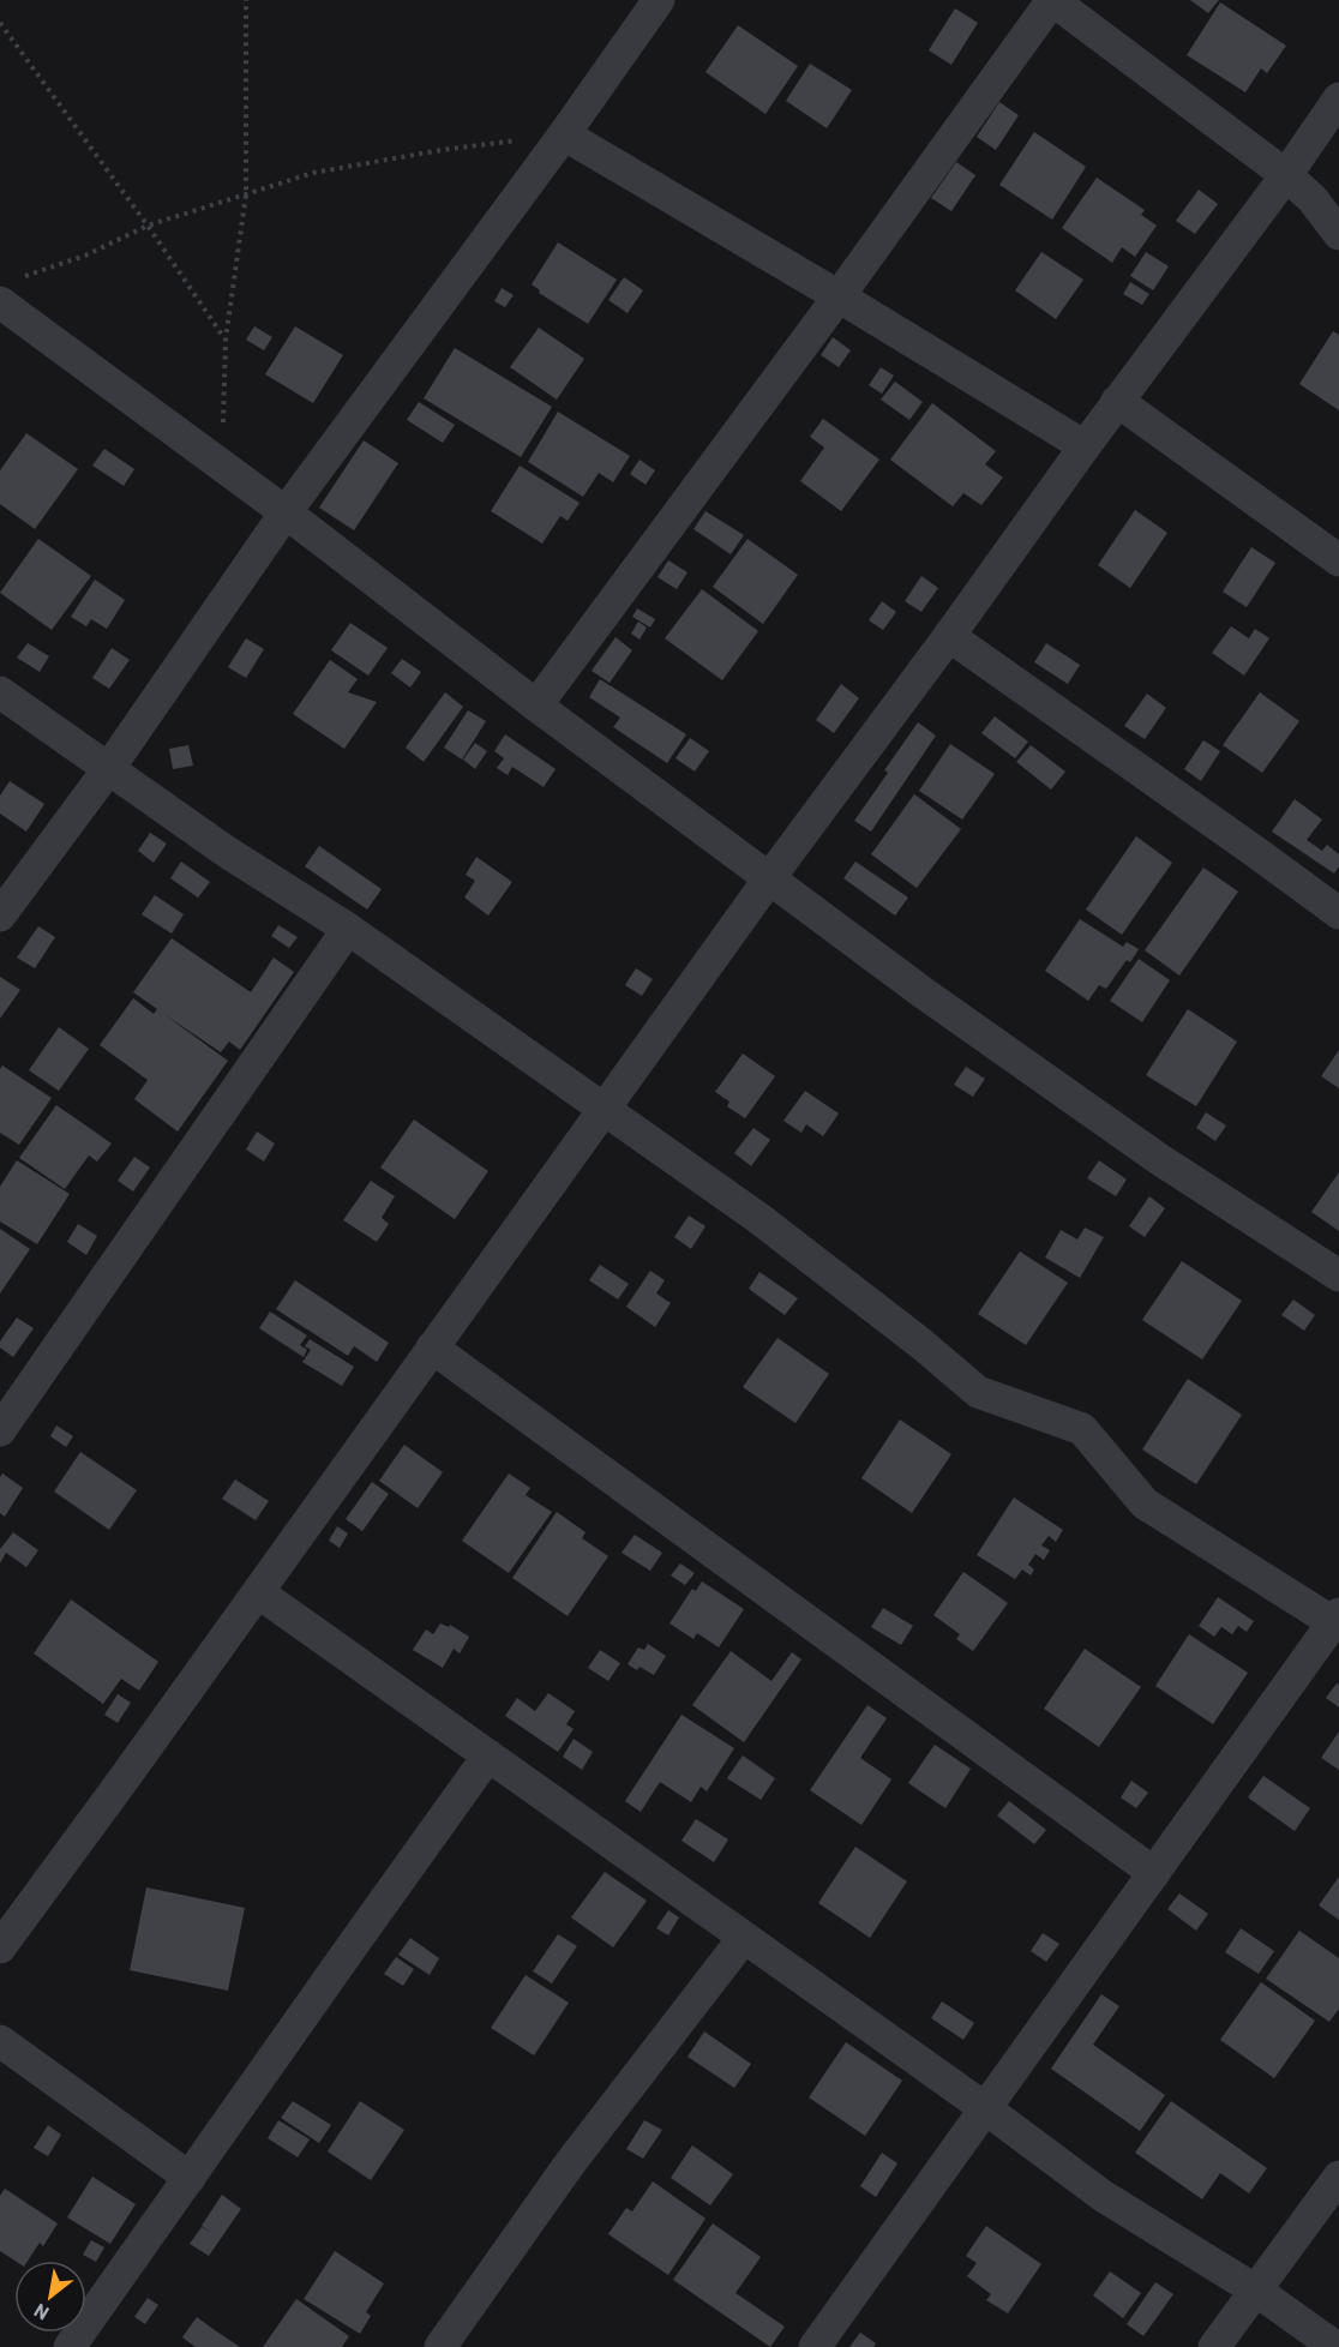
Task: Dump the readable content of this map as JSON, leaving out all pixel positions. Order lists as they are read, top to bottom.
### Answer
{
  "north": "bottom left"
}
